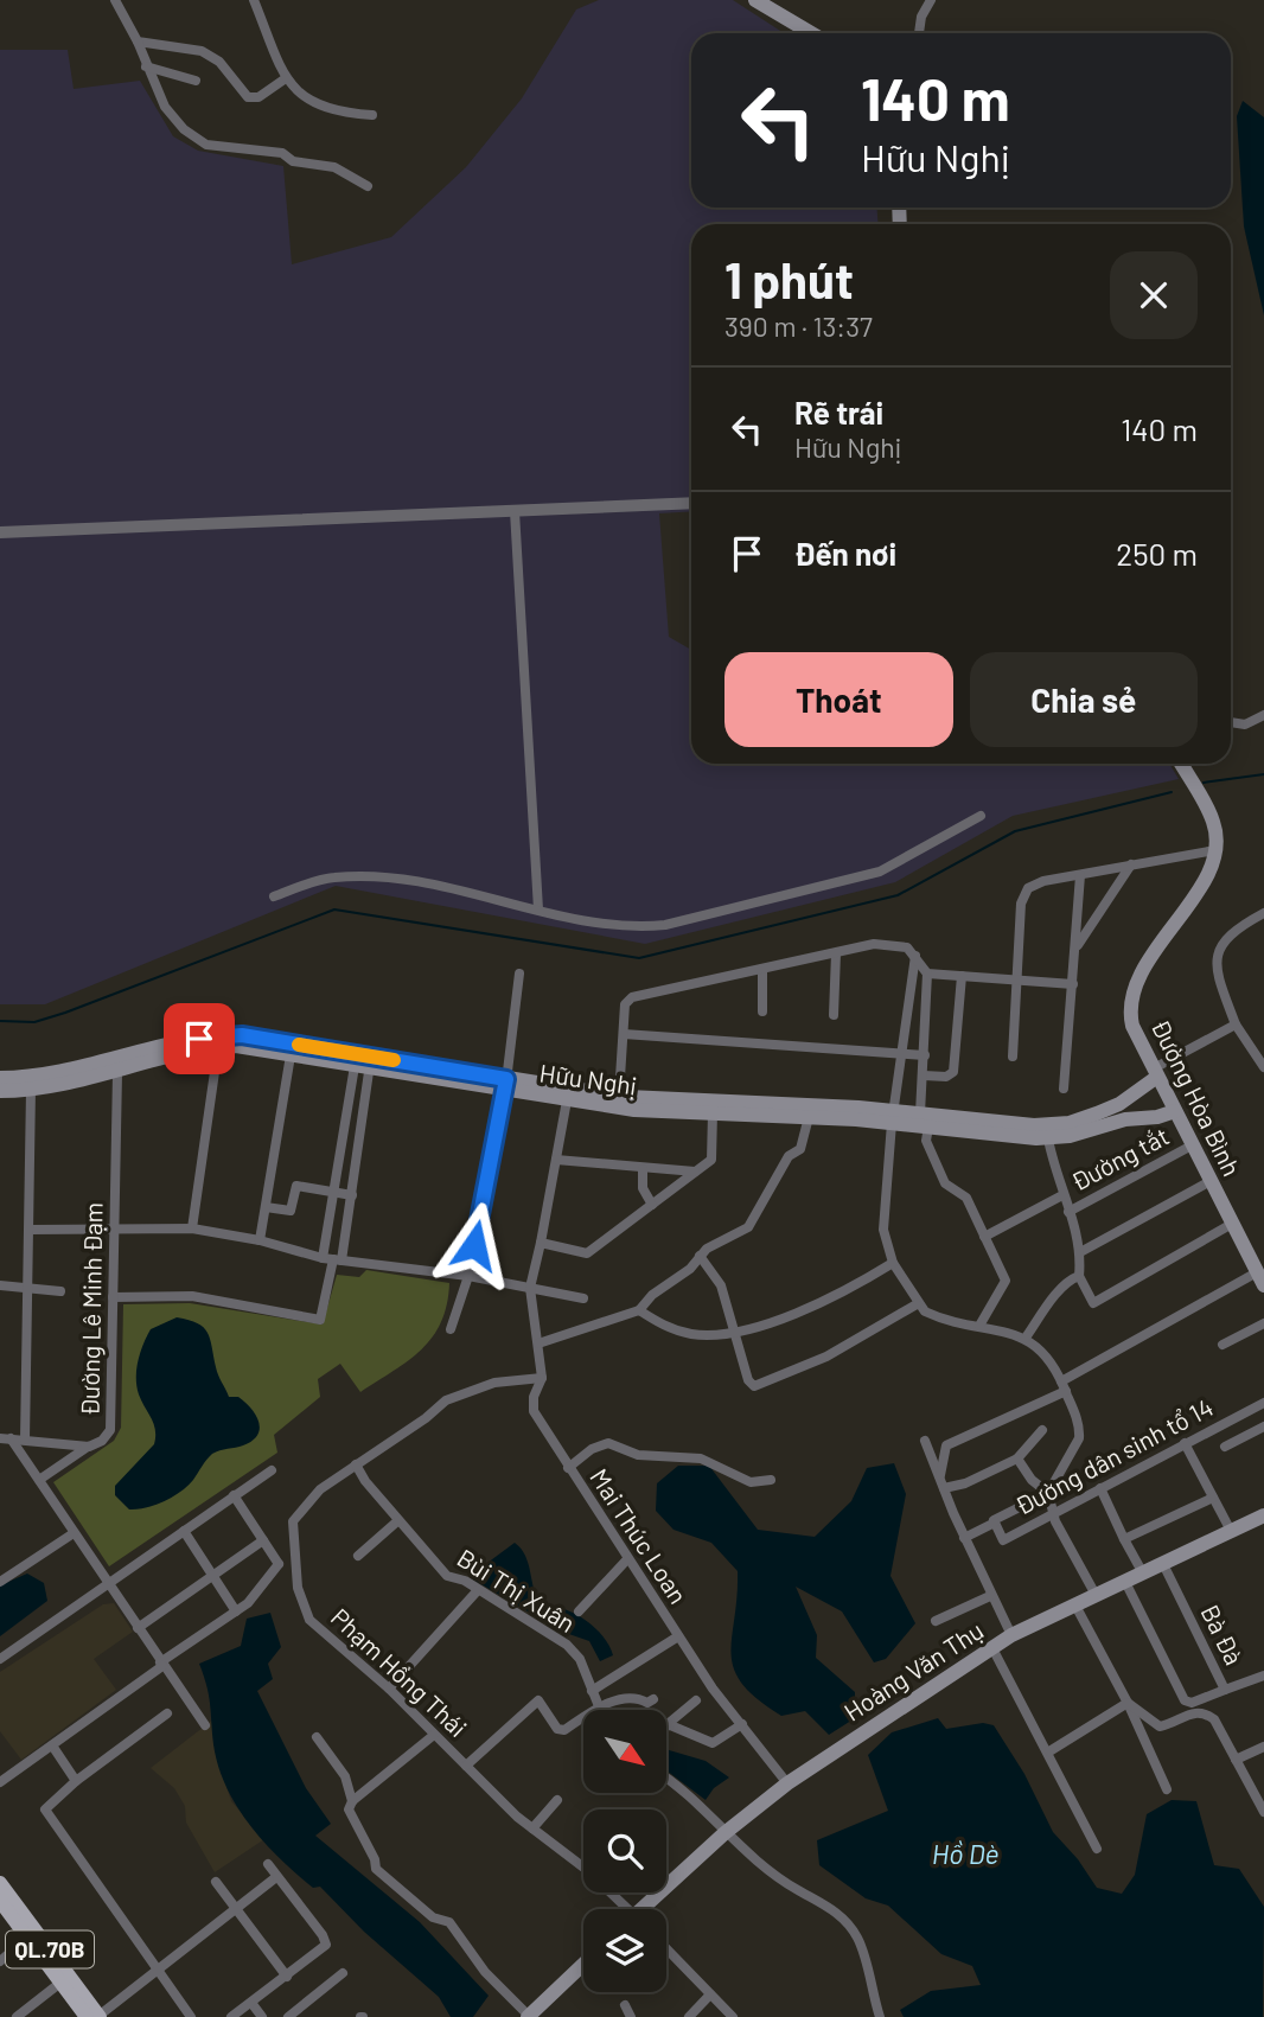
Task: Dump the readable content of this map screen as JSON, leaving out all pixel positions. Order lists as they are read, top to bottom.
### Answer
{
  "streets": {
    "main road": [
      "Hữu Nghị",
      "Đường Hòa Bình",
      "Hoàng Văn Thụ",
      "QL.70B"
    ],
    "street": [
      "Đường tắt",
      "Đường Lê Minh Đạm",
      "Đường dân sinh tổ 14",
      "Mai Thúc Loan",
      "Bùi Thị Xuân",
      "Bà Đà",
      "Phạm Hồng Thái"
    ]
  },
  "crossings": [
    ["Hữu Nghị", "Đường Hòa Bình"],
    ["Hữu Nghị", "Đường Lê Minh Đạm"],
    ["Đường Hòa Bình", "Đường tắt"],
    ["Mai Thúc Loan", "Hoàng Văn Thụ"],
    ["Mai Thúc Loan", "Phạm Hồng Thái"],
    ["Bùi Thị Xuân", "Phạm Hồng Thái"],
    ["Bà Đà", "Hoàng Văn Thụ"]
  ],
  "water": ["Hồ Dè"],
  "north": "bottom right",
  "page": {
    "turn": ["140 m", "Hữu Nghị"],
    "heading": ["1 phút", "390 m · 13:37"],
    "list": [
      {
        "name": "Rẽ trái",
        "note": "Hữu Nghị",
        "value": "140 m"
      },
      {
        "name": "Đến nơi",
        "value": "250 m"
      }
    ],
    "buttons": ["Thoát", "Chia sẻ"]
  }
}
